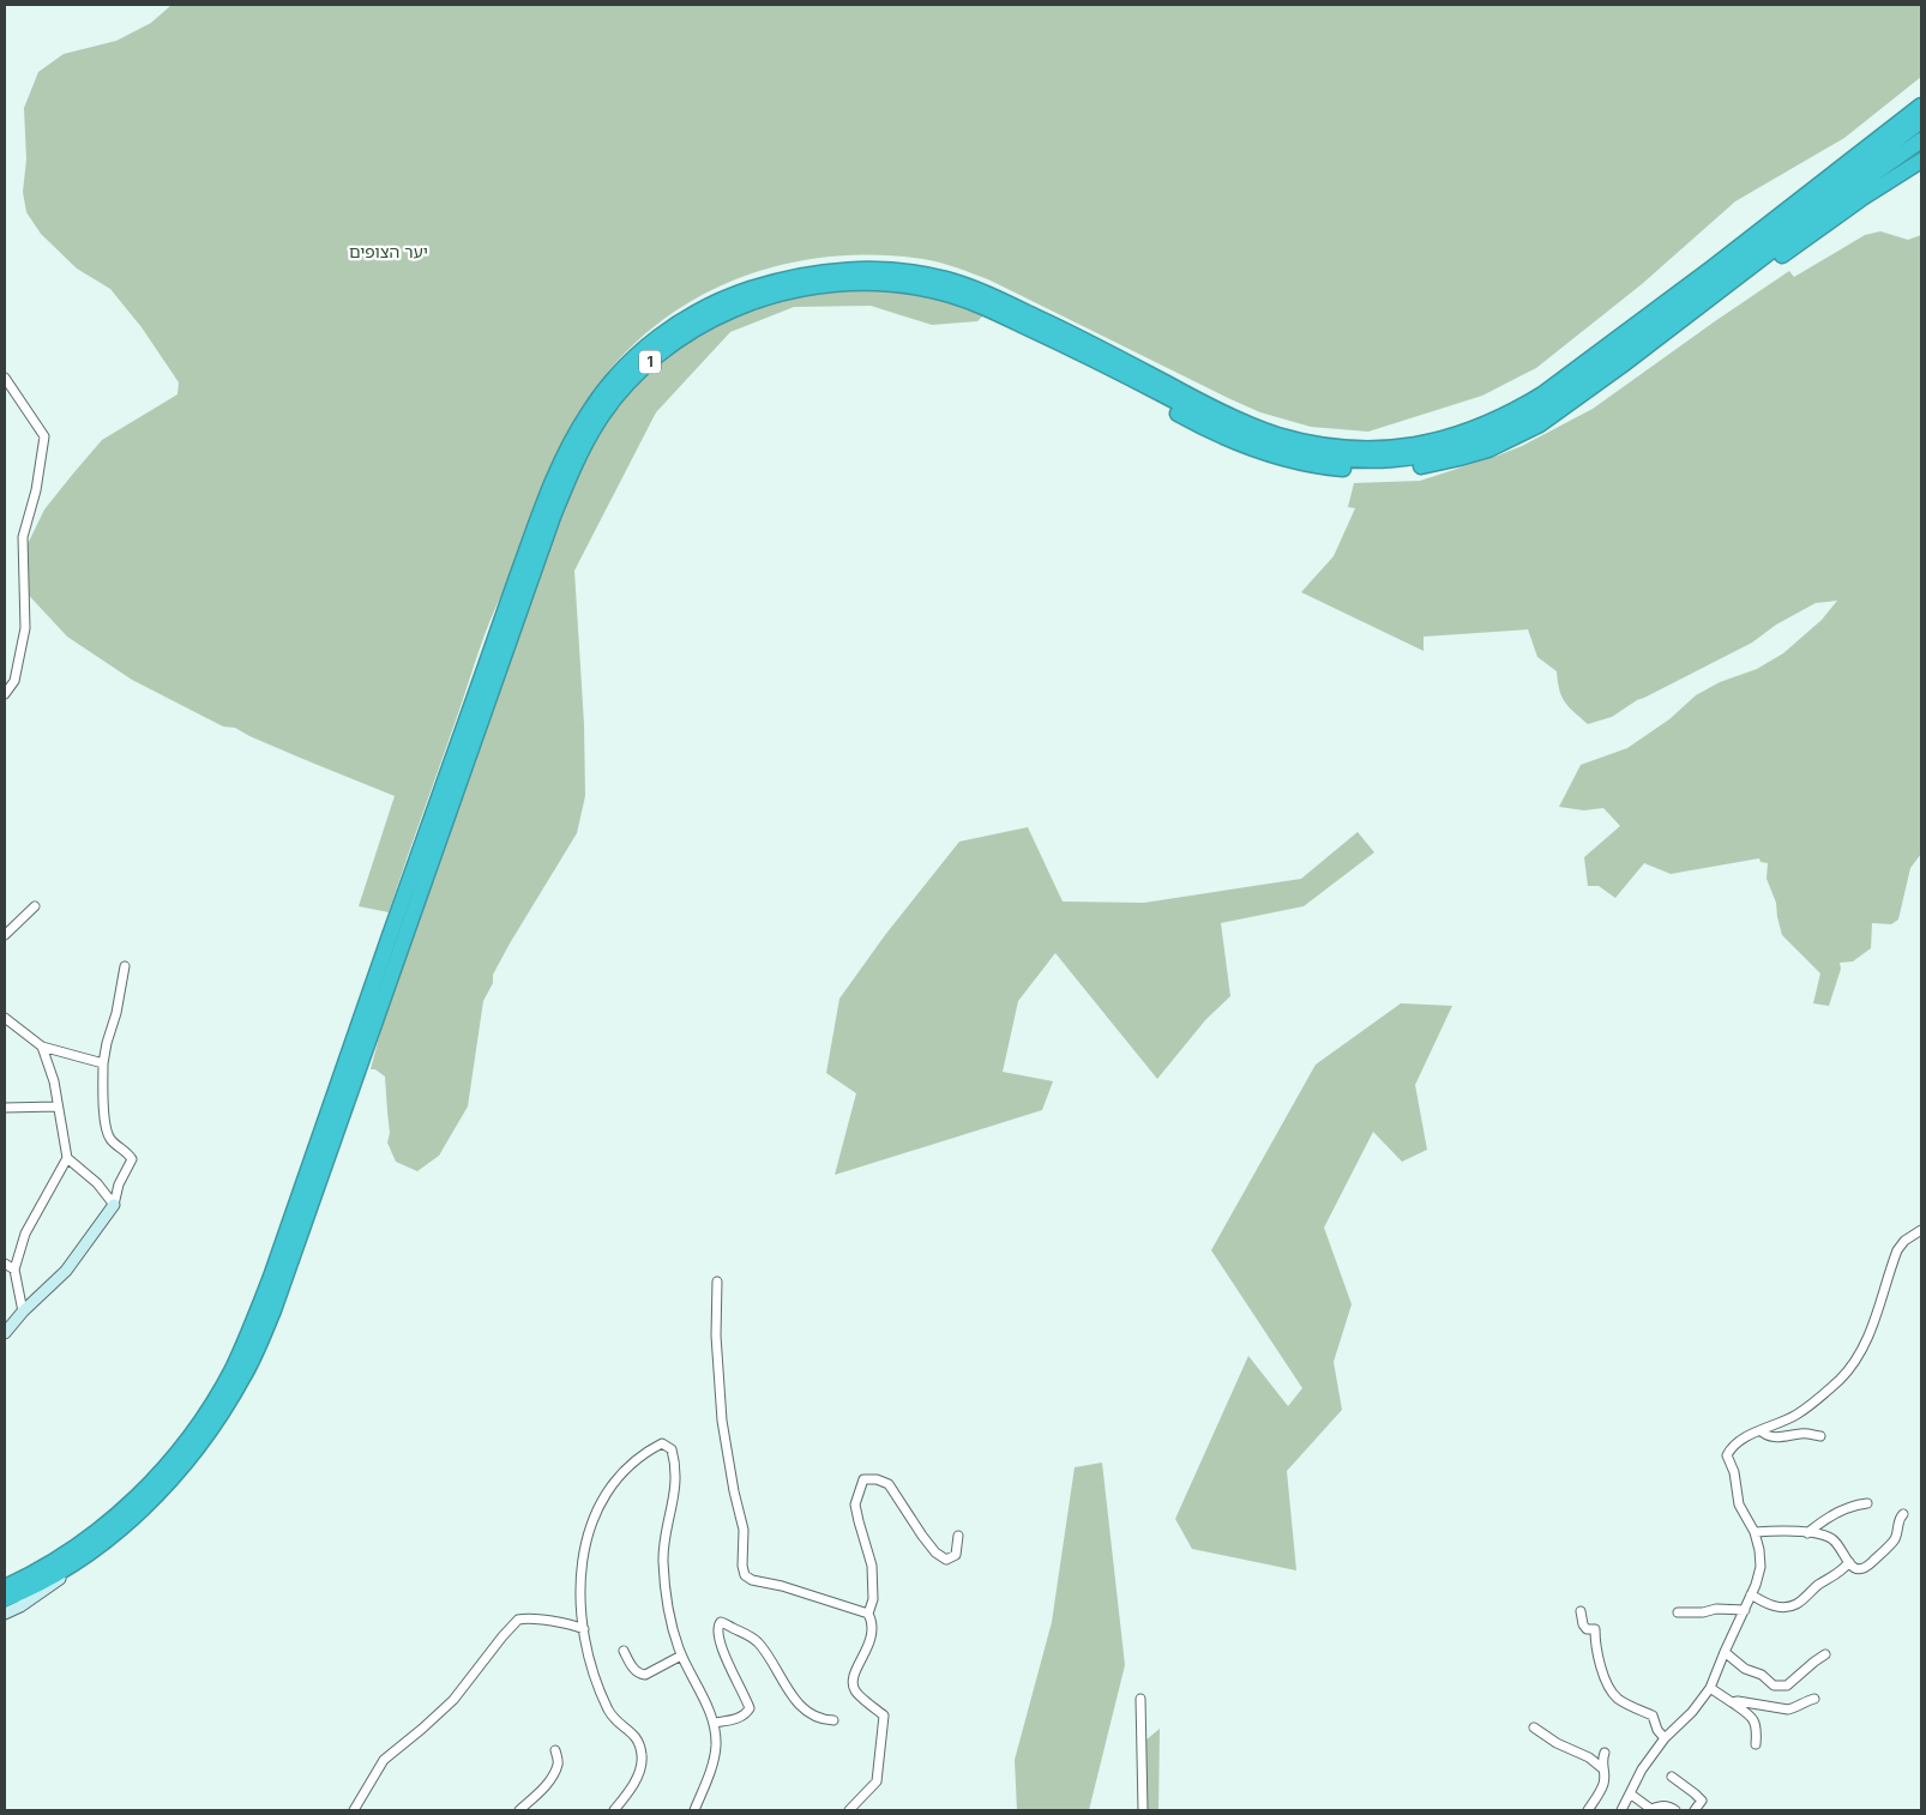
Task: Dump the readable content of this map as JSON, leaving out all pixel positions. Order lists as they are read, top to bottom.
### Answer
{
  "streets": {
    "highway": ["1"]
  },
  "parks": ["יער הצופים"]
}
